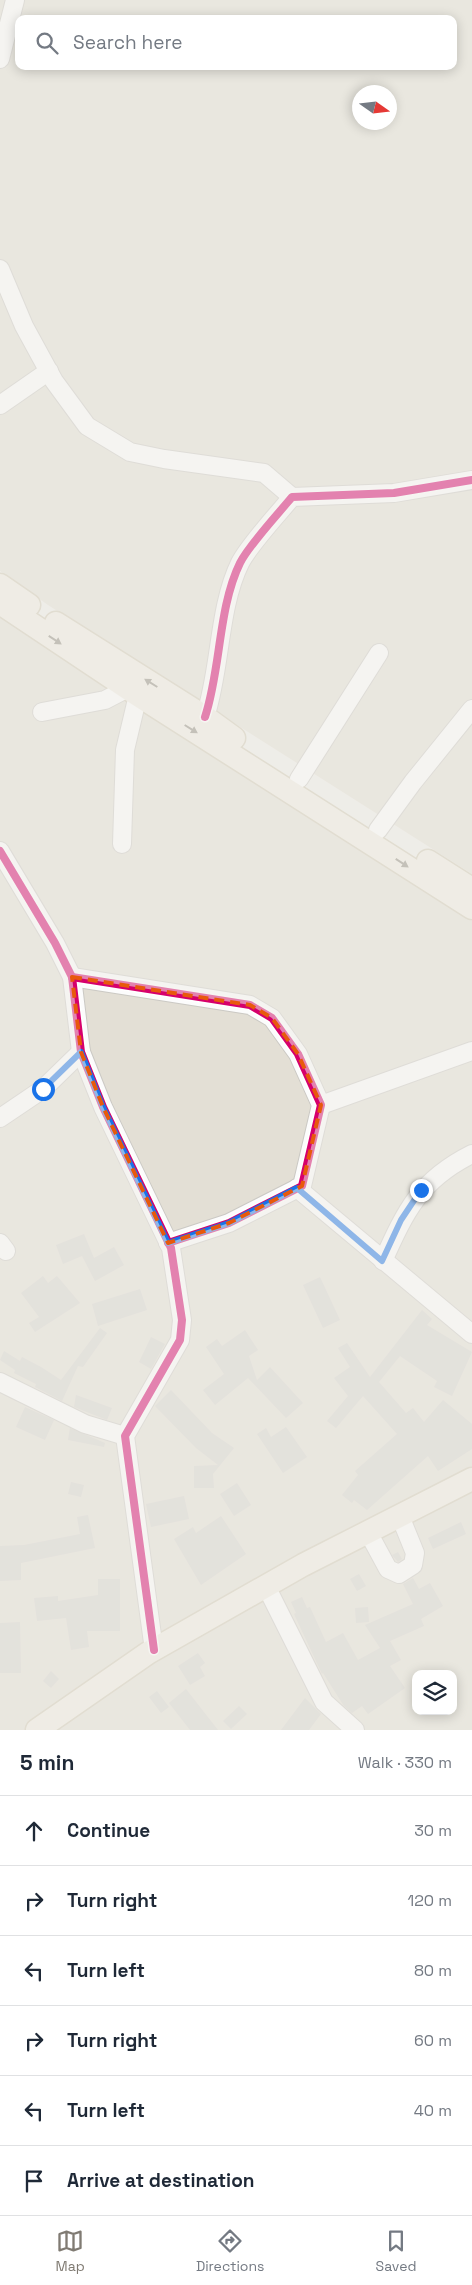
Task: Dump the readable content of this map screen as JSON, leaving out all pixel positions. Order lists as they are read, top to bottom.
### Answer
{
  "north": "right",
  "page": {
    "search": "Search here",
    "heading": ["5 min", "Walk · 330 m"],
    "list": [
      ["Continue", "30 m"],
      ["Turn right", "120 m"],
      ["Turn left", "80 m"],
      ["Turn right", "60 m"],
      ["Turn left", "40 m"],
      "Arrive at destination"
    ],
    "nav": ["Map", "Directions", "Saved"]
  }
}
